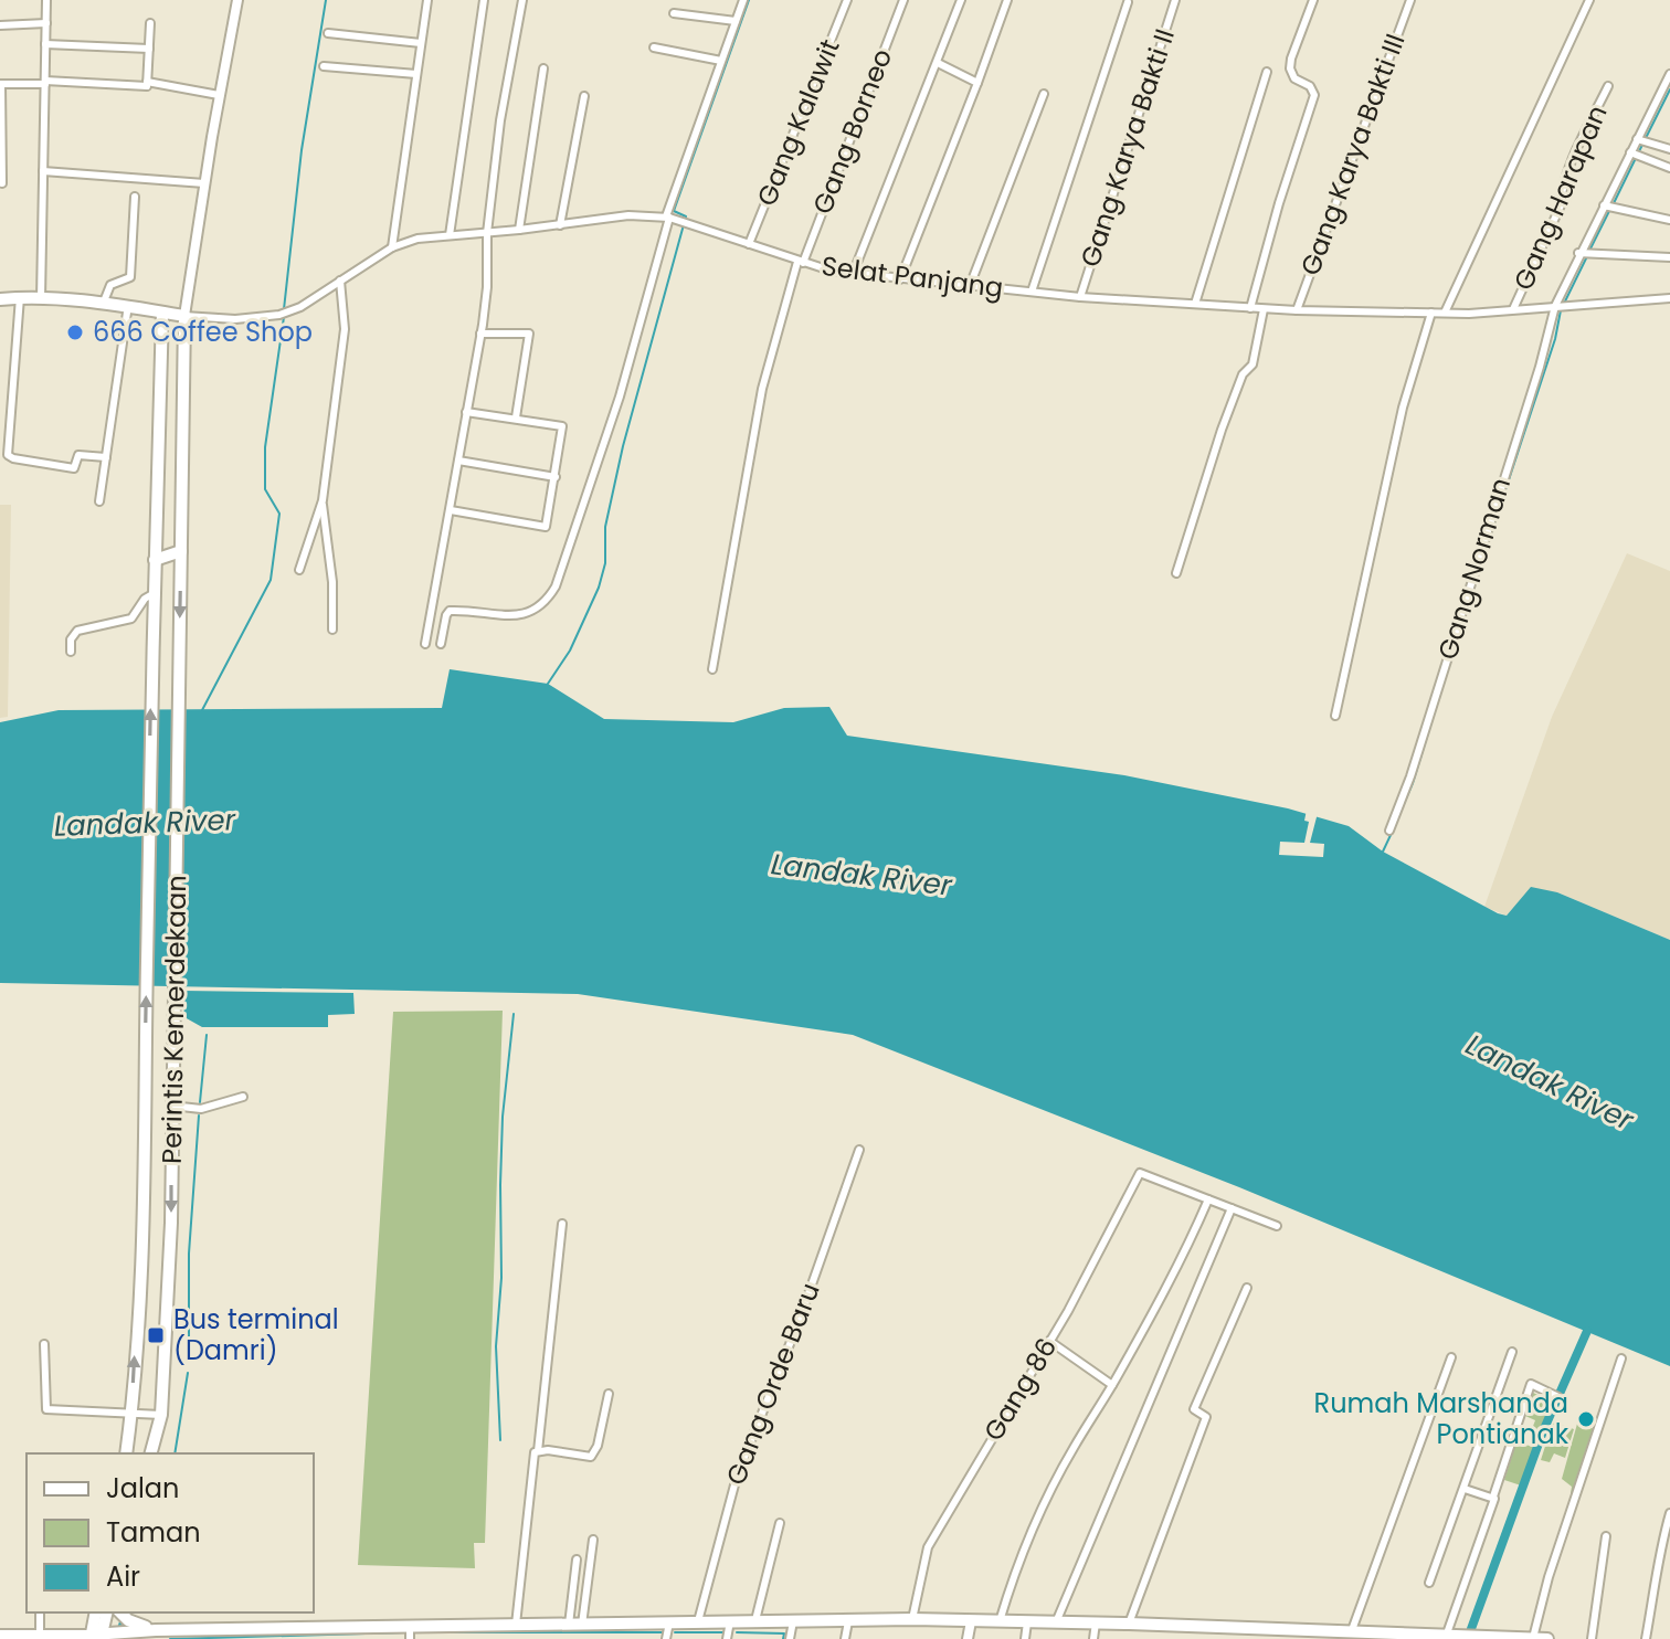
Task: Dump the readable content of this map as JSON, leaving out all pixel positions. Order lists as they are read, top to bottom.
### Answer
{
  "streets": {
    "main road": ["Perintis Kemerdekaan"],
    "street": [
      "Gang Kalawit",
      "Gang Borneo",
      "Gang Karya Bakti II",
      "Gang Karya Bakti III",
      "Gang Harapan",
      "Selat Panjang",
      "Gang Norman",
      "Gang Orde Baru",
      "Gang 86"
    ]
  },
  "crossings": [
    ["Gang Kalawit", "Selat Panjang"],
    ["Gang Borneo", "Selat Panjang"],
    ["Gang Karya Bakti II", "Selat Panjang"],
    ["Gang Karya Bakti III", "Selat Panjang"],
    ["Gang Harapan", "Selat Panjang"],
    ["Selat Panjang", "Gang Norman"],
    ["Selat Panjang", "Perintis Kemerdekaan"]
  ],
  "water": ["Landak River"],
  "places": {
    "other": ["666 Coffee Shop", "Rumah Marshanda Pontianak"],
    "transit": ["Bus terminal (Damri)"]
  },
  "legend": ["Jalan", "Taman", "Air"]
}
